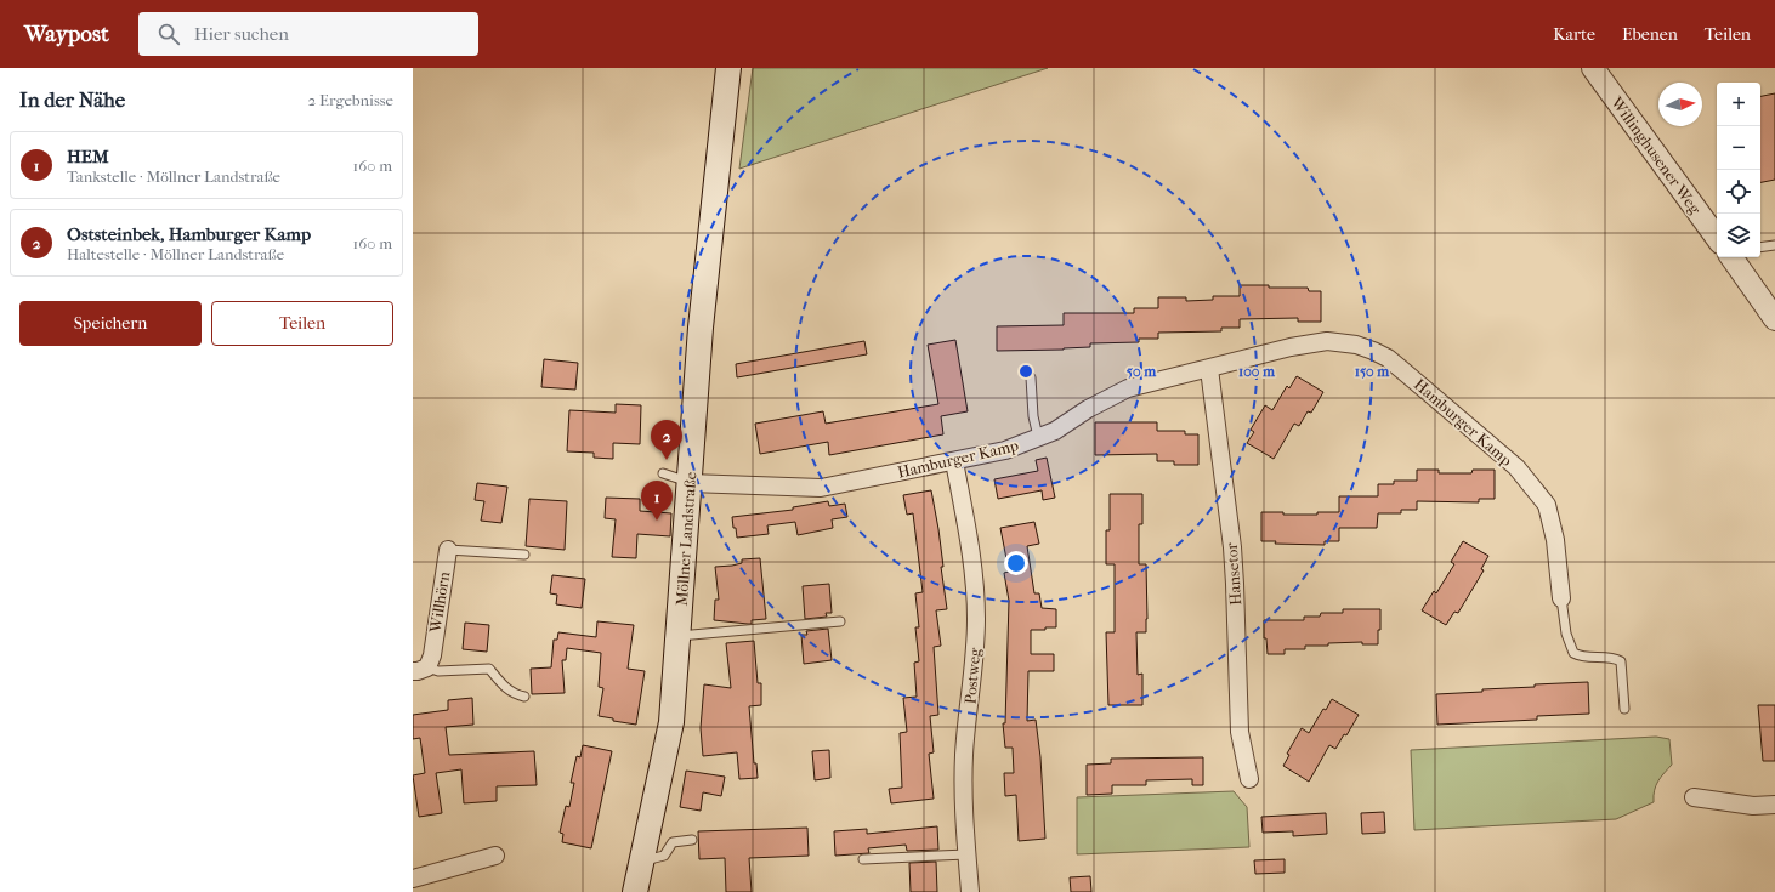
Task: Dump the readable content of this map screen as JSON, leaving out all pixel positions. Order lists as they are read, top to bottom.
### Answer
{
  "streets": {
    "main road": ["Möllner Landstraße"],
    "street": [
      "Willinghusener Weg",
      "Hamburger Kamp",
      "Hansetor",
      "Willhörn",
      "Postweg"
    ]
  },
  "crossings": [
    ["Hamburger Kamp", "Möllner Landstraße"],
    ["Hamburger Kamp", "Hansetor"],
    ["Hamburger Kamp", "Postweg"]
  ],
  "north": "right",
  "page": {
    "header": "Waypost",
    "search": "Hier suchen",
    "nav": ["Karte", "Ebenen", "Teilen"],
    "heading": ["In der Nähe", "2 Ergebnisse"],
    "map_buttons": ["+", "−"],
    "list": [
      {
        "mark": "1",
        "name": "HEM",
        "note": "Tankstelle · Möllner Landstraße",
        "value": "160 m"
      },
      {
        "mark": "2",
        "name": "Oststeinbek, Hamburger Kamp",
        "note": "Haltestelle · Möllner Landstraße",
        "value": "160 m"
      }
    ],
    "buttons": ["Speichern", "Teilen"],
    "pins": ["2", "1"]
  },
  "rings": ["50 m", "100 m", "150 m"]
}
